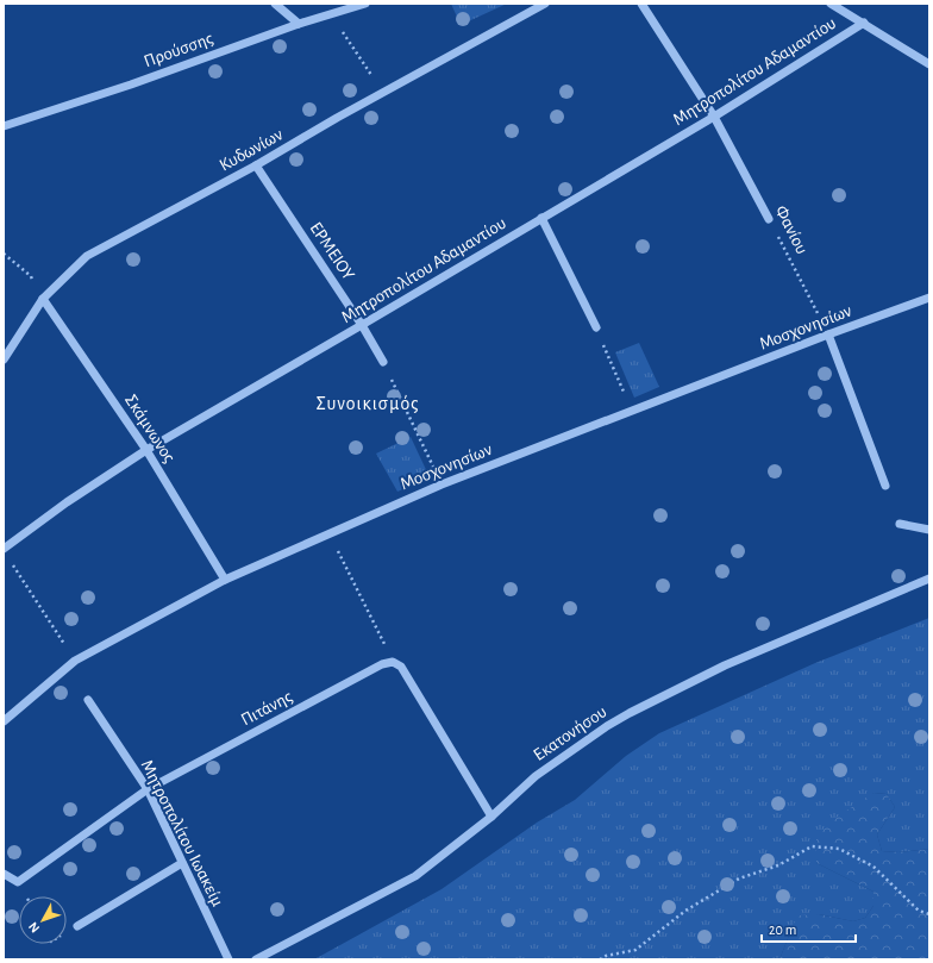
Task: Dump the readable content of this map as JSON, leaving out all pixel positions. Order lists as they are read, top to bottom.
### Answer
{
  "streets": {
    "street": [
      "Προύσσης",
      "Μητροπολίτου Αδαμαντίου",
      "Κυδωνίων",
      "Φανίου",
      "ΕΡΜΕΙΟΥ",
      "Μοσχονησίων",
      "Σκάμνωνος",
      "Πιτάνης",
      "Εκατονήσου",
      "Μητροπολίτου Ιωακείμ"
    ]
  },
  "crossings": [
    ["Μητροπολίτου Αδαμαντίου", "Φανίου"],
    ["Μητροπολίτου Αδαμαντίου", "ΕΡΜΕΙΟΥ"],
    ["Μητροπολίτου Αδαμαντίου", "Σκάμνωνος"],
    ["Κυδωνίων", "ΕΡΜΕΙΟΥ"],
    ["Κυδωνίων", "Σκάμνωνος"],
    ["Φανίου", "Μοσχονησίων"],
    ["Μοσχονησίων", "Σκάμνωνος"],
    ["Πιτάνης", "Μητροπολίτου Ιωακείμ"]
  ],
  "districts": ["Συνοικισμός"],
  "scale_bar": "20 m",
  "north": "bottom left"
}
